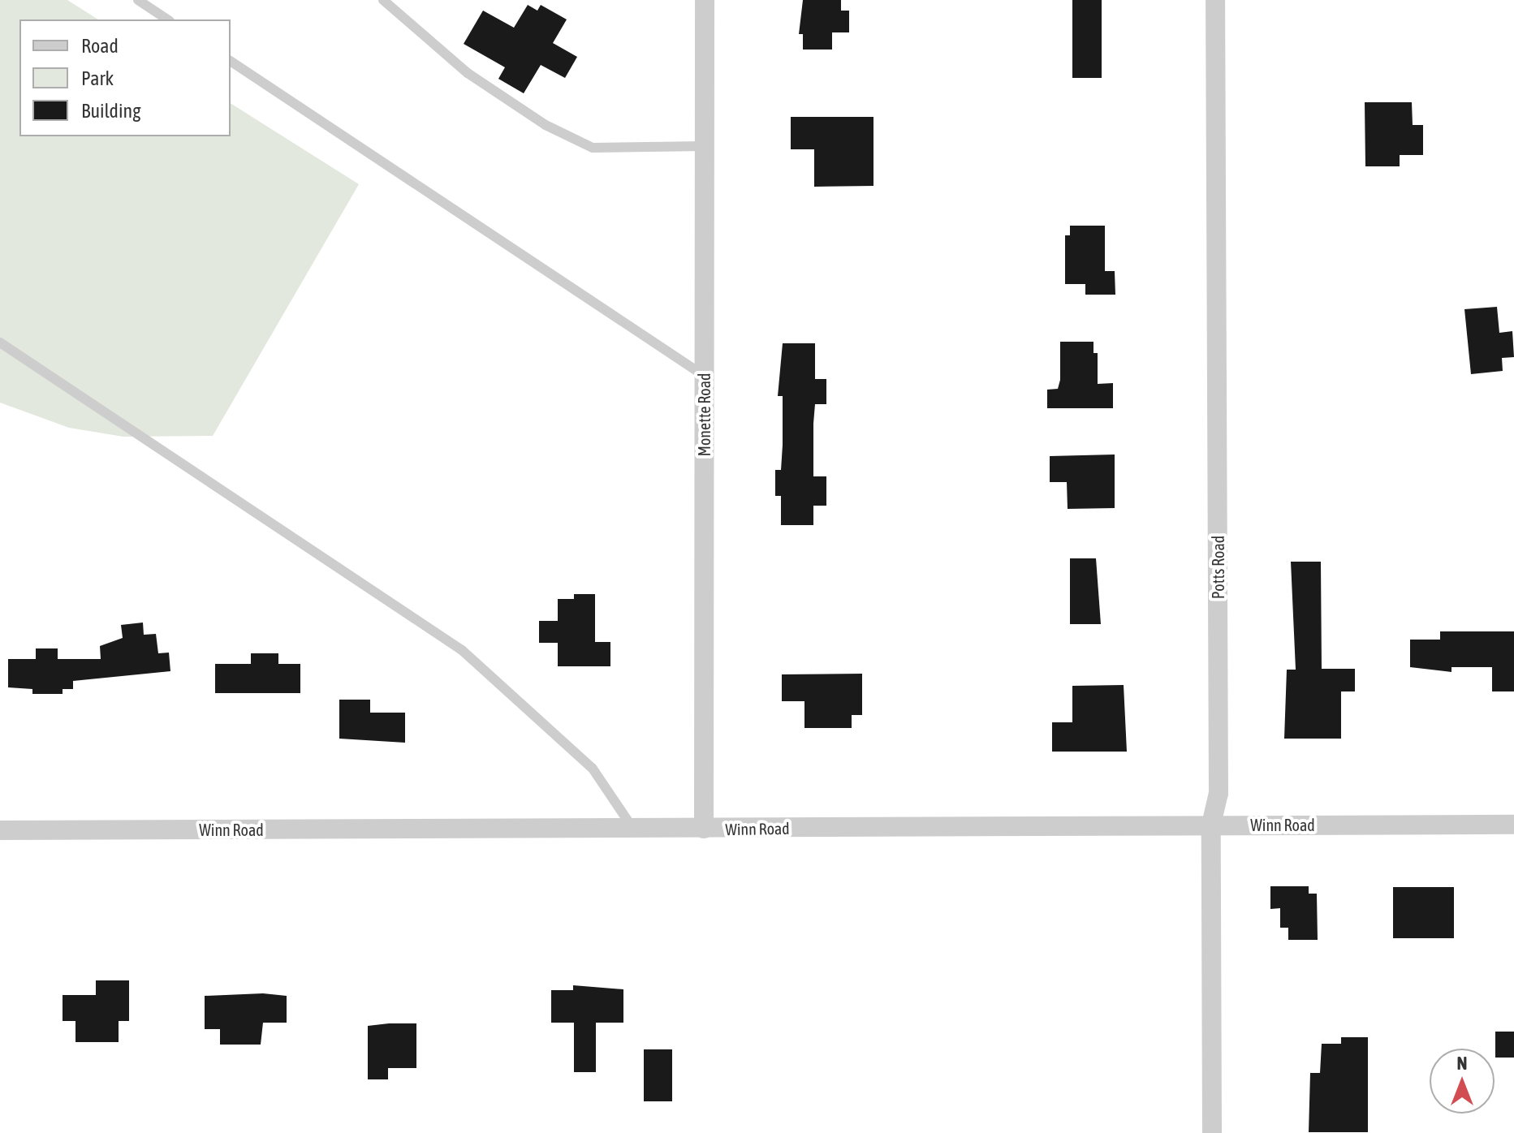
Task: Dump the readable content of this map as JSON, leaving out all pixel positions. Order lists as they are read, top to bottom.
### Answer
{
  "streets": {
    "street": ["Monette Road", "Potts Road", "Winn Road"]
  },
  "crossings": [
    ["Monette Road", "Winn Road"],
    ["Potts Road", "Winn Road"]
  ],
  "legend": ["Road", "Park", "Building"],
  "north": "top"
}
